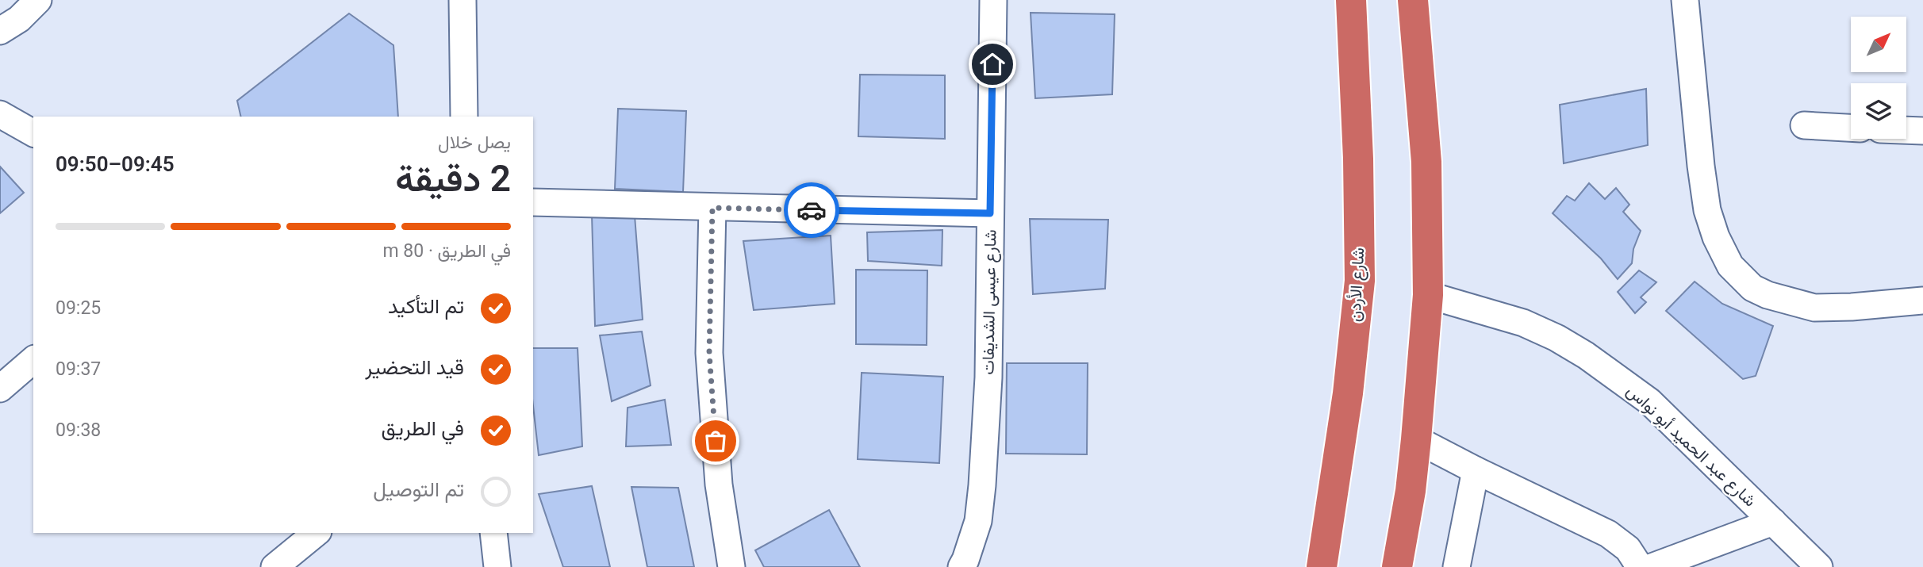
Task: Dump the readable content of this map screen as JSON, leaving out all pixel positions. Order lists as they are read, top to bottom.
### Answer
{
  "streets": {
    "highway": ["شارع الأردن"],
    "street": ["شارع عيسى الشديفات", "شارع عبد الحميد أبو نواس"]
  },
  "north": "top right",
  "page": {
    "heading": ["2 دقيقة", "يصل خلال", "09:45–09:50"],
    "bar": "في الطريق · 80 m",
    "list": [
      ["تم التأكيد", "09:25"],
      ["قيد التحضير", "09:37"],
      ["في الطريق", "09:38"],
      "تم التوصيل"
    ]
  }
}
